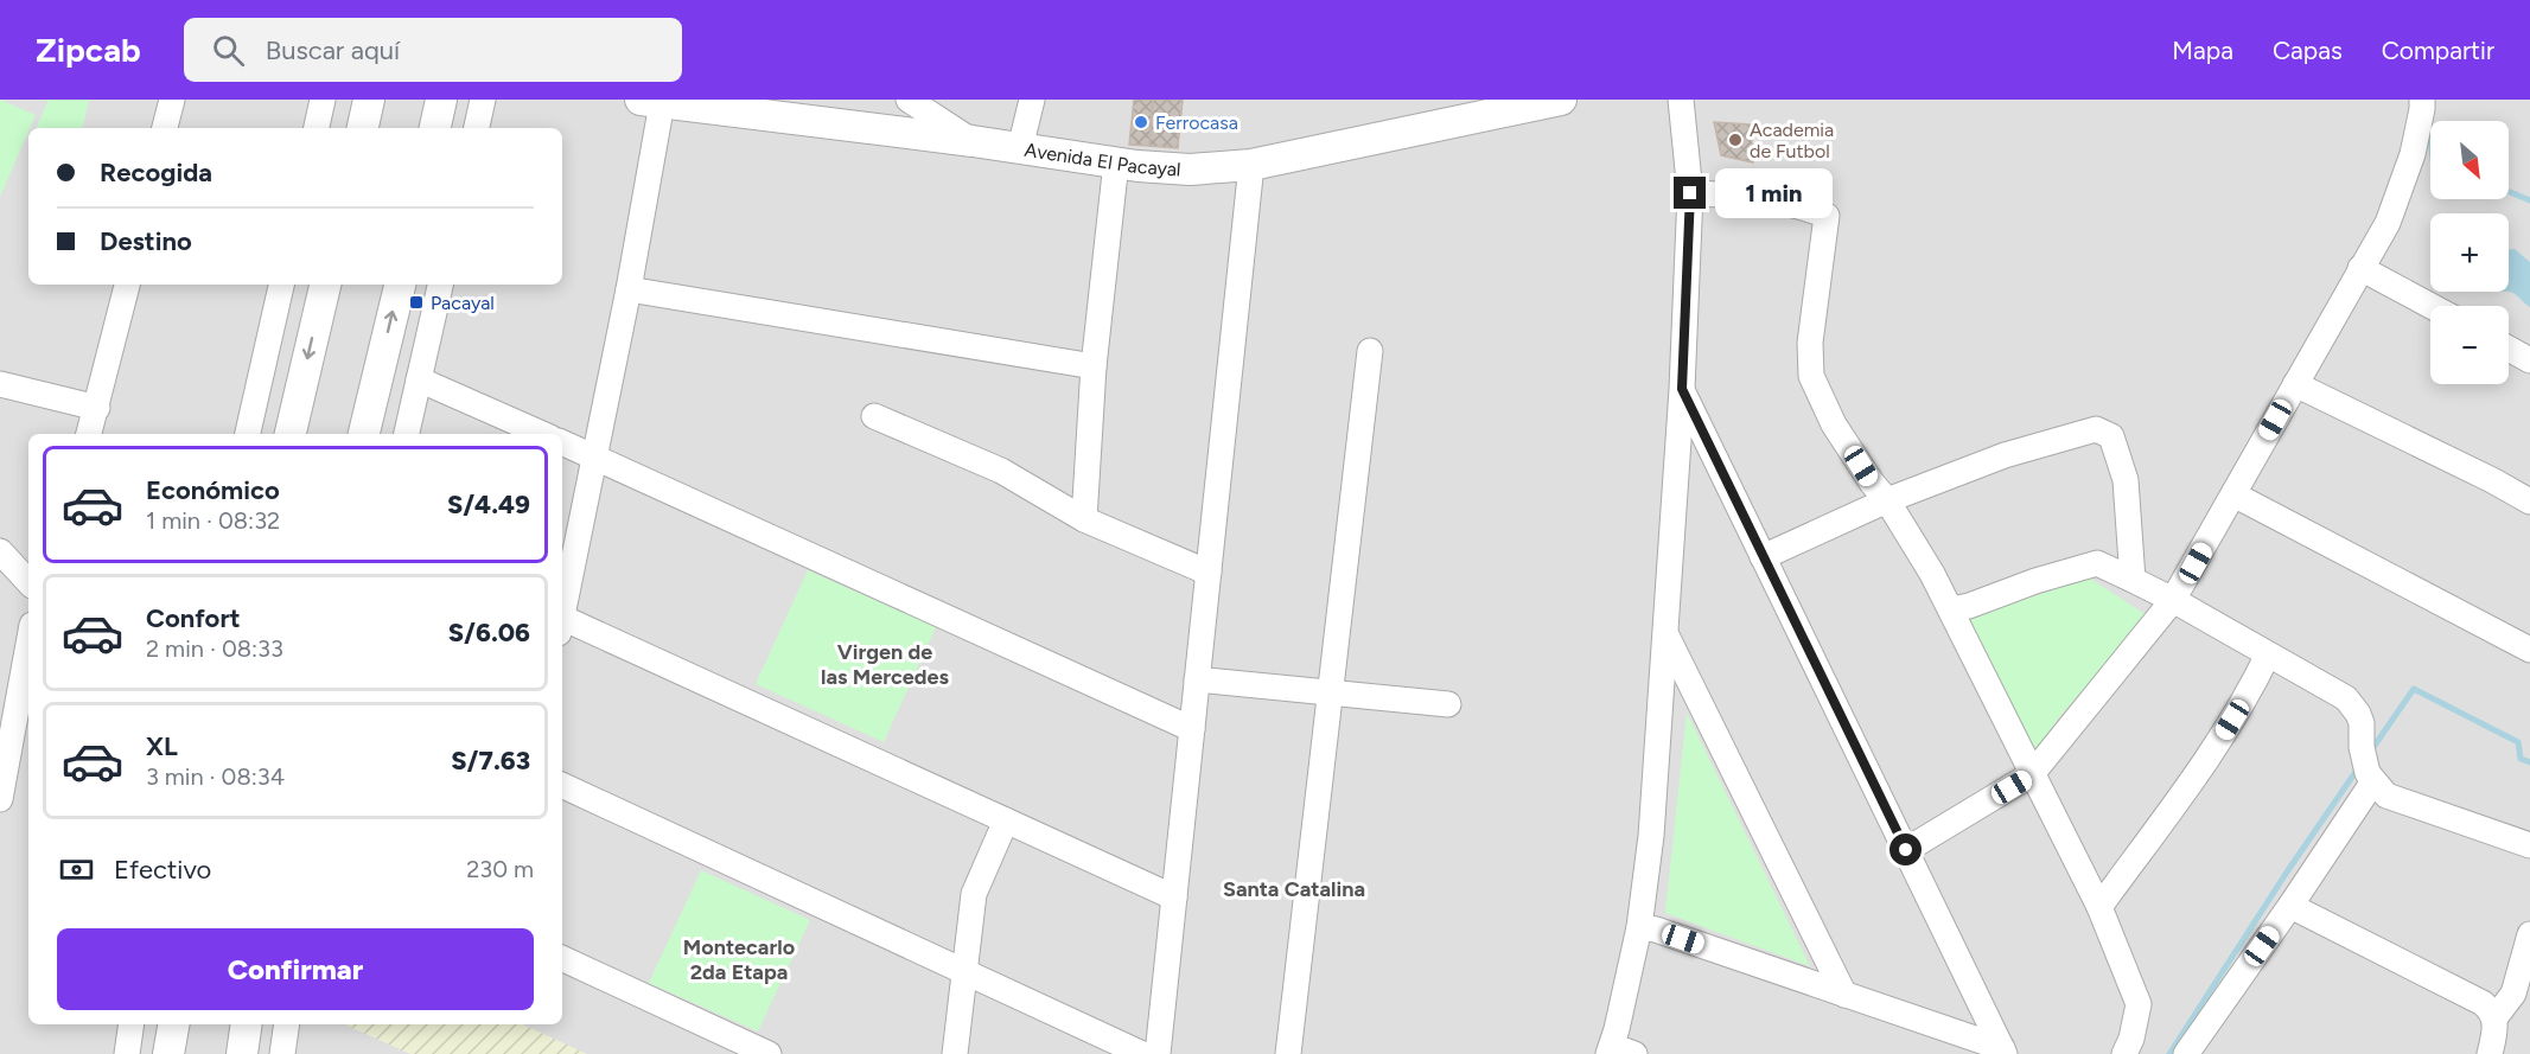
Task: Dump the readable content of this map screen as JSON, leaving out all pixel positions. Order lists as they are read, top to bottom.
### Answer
{
  "streets": {
    "street": ["Avenida El Pacayal"]
  },
  "districts": ["Virgen de las Mercedes", "Santa Catalina", "Montecarlo 2da Etapa"],
  "places": {
    "other": ["Ferrocasa", "Academia de Futbol"],
    "transit": ["Pacayal"]
  },
  "north": "bottom right",
  "page": {
    "header": "Zipcab",
    "search": "Buscar aquí",
    "nav": ["Mapa", "Capas", "Compartir"],
    "map_buttons": ["+", "−"],
    "banner": ["Recogida", "Destino"],
    "bubble": "1 min",
    "list": [
      {
        "name": "Económico",
        "note": "1 min · 08:32",
        "value": "S/4.49"
      },
      {
        "name": "Confort",
        "note": "2 min · 08:33",
        "value": "S/6.06"
      },
      {
        "name": "XL",
        "note": "3 min · 08:34",
        "value": "S/7.63"
      }
    ],
    "pay": ["Efectivo", "230 m"],
    "buttons": "Confirmar"
  }
}
